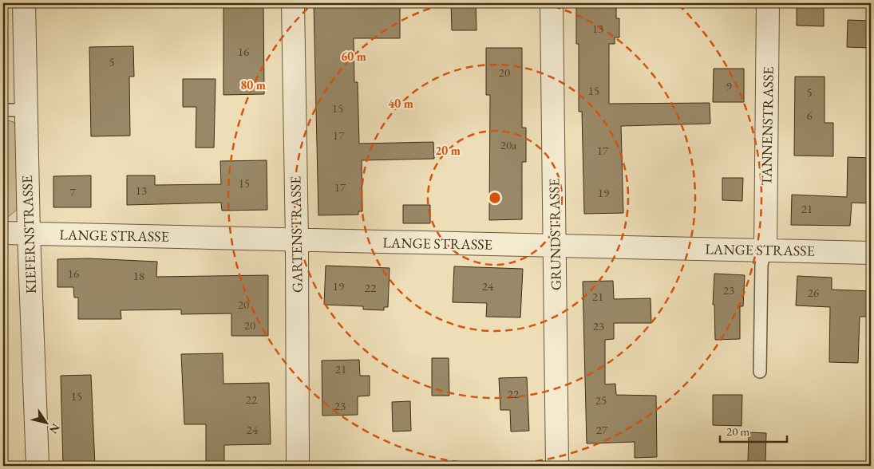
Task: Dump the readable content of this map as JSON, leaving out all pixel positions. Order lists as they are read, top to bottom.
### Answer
{
  "streets": {
    "street": [
      "TANNENSTRASSE",
      "KIEFERNSTRASSE",
      "GARTENSTRASSE",
      "GRUNDSTRASSE",
      "LANGE STRASSE"
    ]
  },
  "crossings": [
    ["TANNENSTRASSE", "LANGE STRASSE"],
    ["KIEFERNSTRASSE", "LANGE STRASSE"],
    ["GARTENSTRASSE", "LANGE STRASSE"],
    ["GRUNDSTRASSE", "LANGE STRASSE"]
  ],
  "house_numbers": [
    "13",
    "16",
    "5",
    "20",
    "9",
    "15",
    "5",
    "15",
    "6",
    "17",
    "20a",
    "17",
    "15",
    "17",
    "13",
    "7",
    "19",
    "21",
    "16",
    "18",
    "19",
    "24",
    "22",
    "23",
    "26",
    "21",
    "20",
    "20",
    "23",
    "21",
    "22",
    "15",
    "22",
    "25",
    "23",
    "24",
    "27"
  ],
  "scale_bar": "20 m",
  "north": "bottom right",
  "rings": [
    "60 m",
    "80 m",
    "40 m",
    "20 m"
  ]
}
